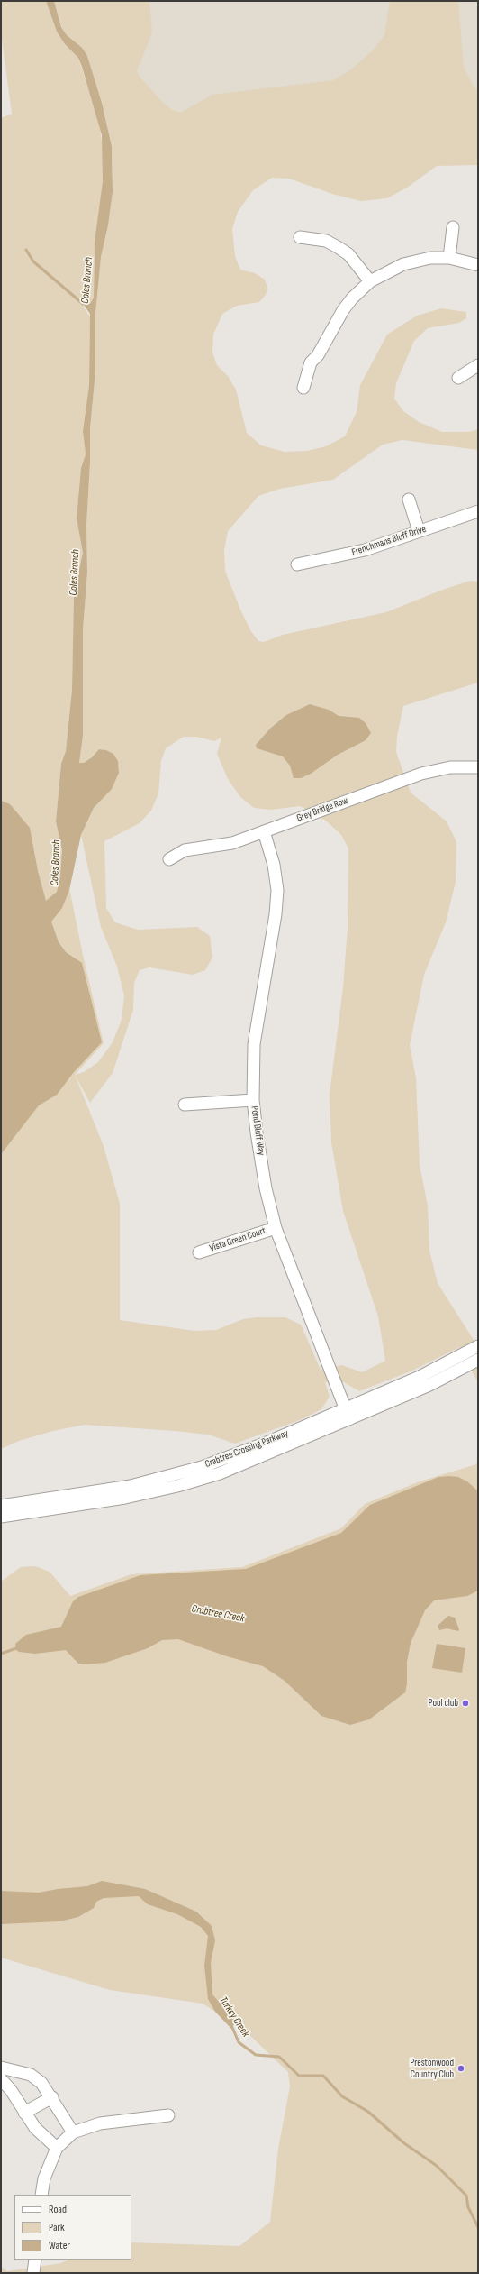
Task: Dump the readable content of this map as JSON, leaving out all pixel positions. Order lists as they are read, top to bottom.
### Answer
{
  "streets": {
    "street": [
      "Frenchmans Bluff Drive",
      "Grey Bridge Row",
      "Pond Bluff Way",
      "Vista Green Court",
      "Crabtree Crossing Parkway"
    ]
  },
  "crossings": [
    ["Grey Bridge Row", "Pond Bluff Way"],
    ["Pond Bluff Way", "Vista Green Court"],
    ["Pond Bluff Way", "Crabtree Crossing Parkway"]
  ],
  "water": ["Coles Branch", "Crabtree Creek", "Turkey Creek"],
  "places": ["Pool club", "Prestonwood Country Club"],
  "legend": ["Road", "Park", "Water"]
}
